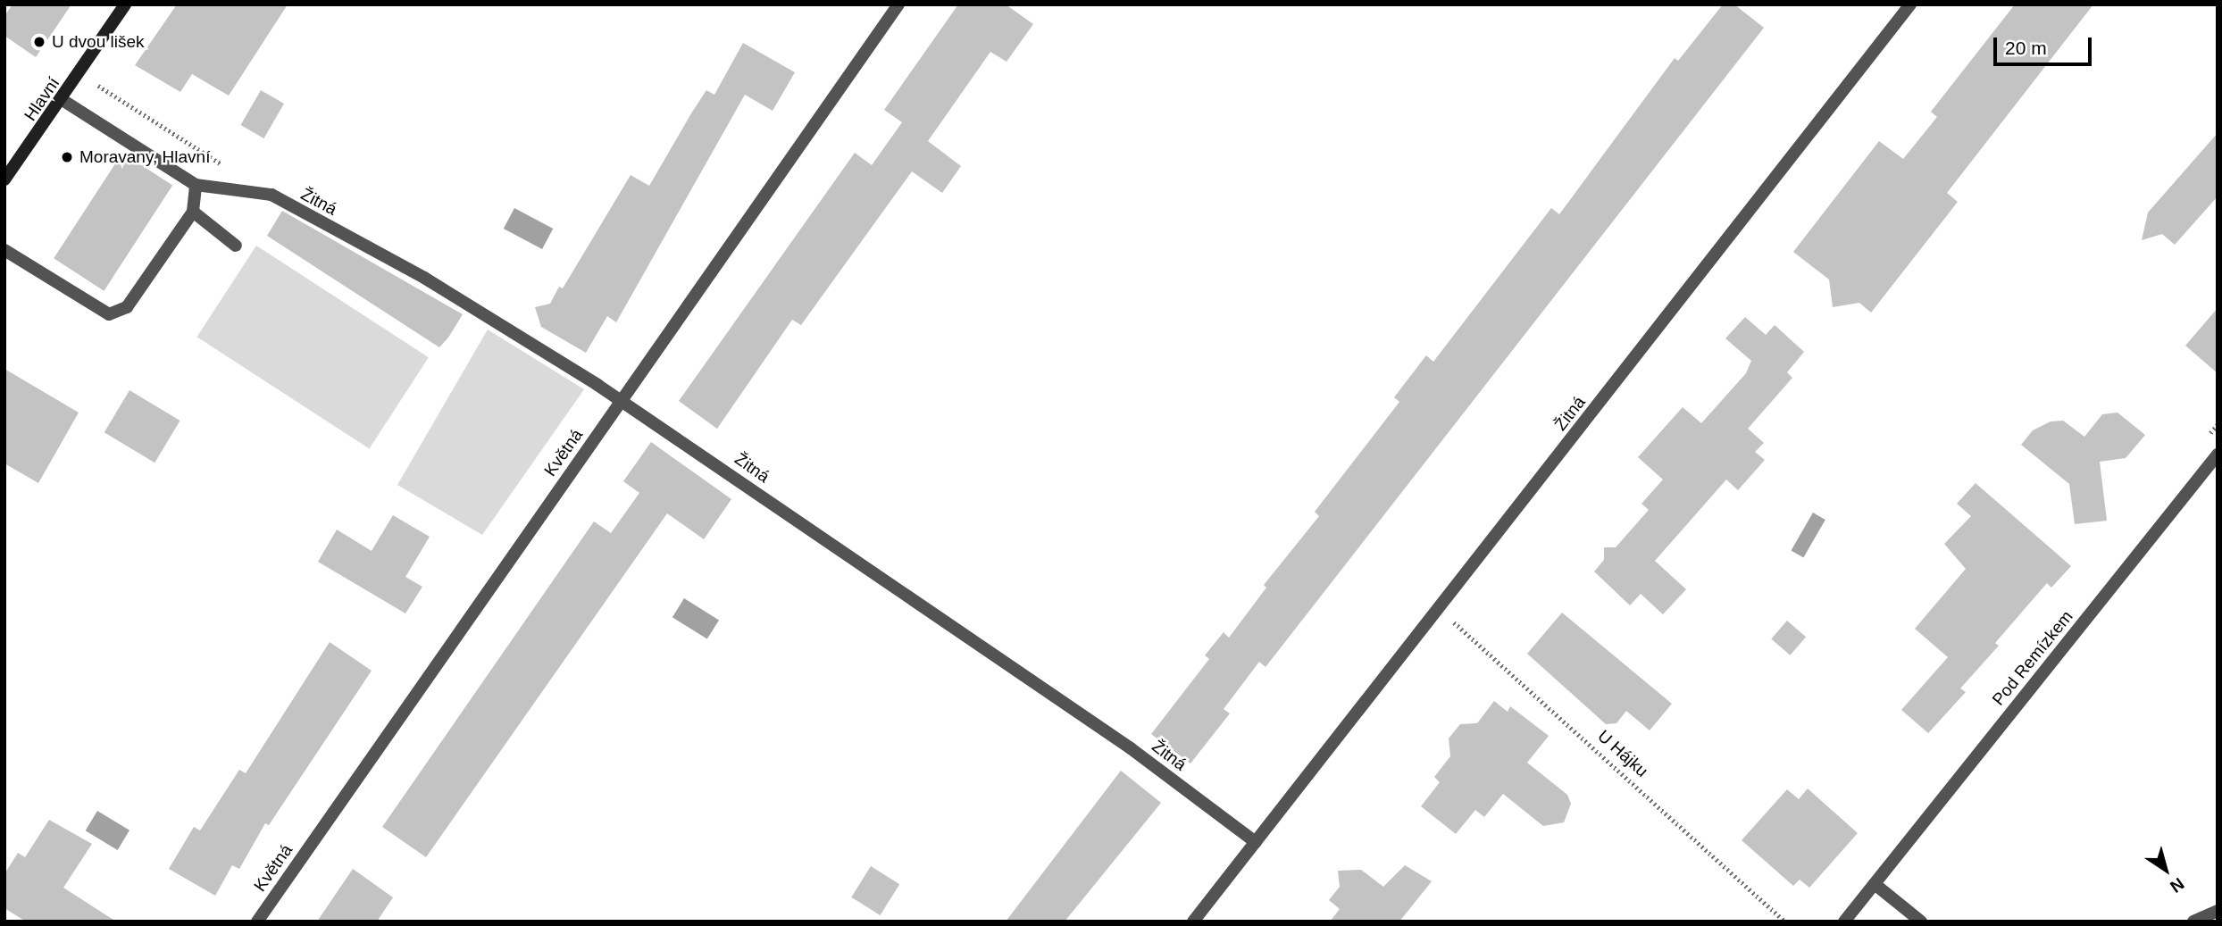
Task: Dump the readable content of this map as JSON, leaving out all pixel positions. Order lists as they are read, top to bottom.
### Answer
{
  "streets": {
    "street": [
      "Hlavní",
      "Žitná",
      "Květná",
      "Pod Remízkem"
    ],
    "path": ["U Hájku"]
  },
  "crossings": [
    ["Žitná", "Květná"],
    ["Žitná", "U Hájku"]
  ],
  "places": ["U dvou lišek", "Moravany, Hlavní"],
  "scale_bar": "20 m",
  "north": "bottom right"
}
